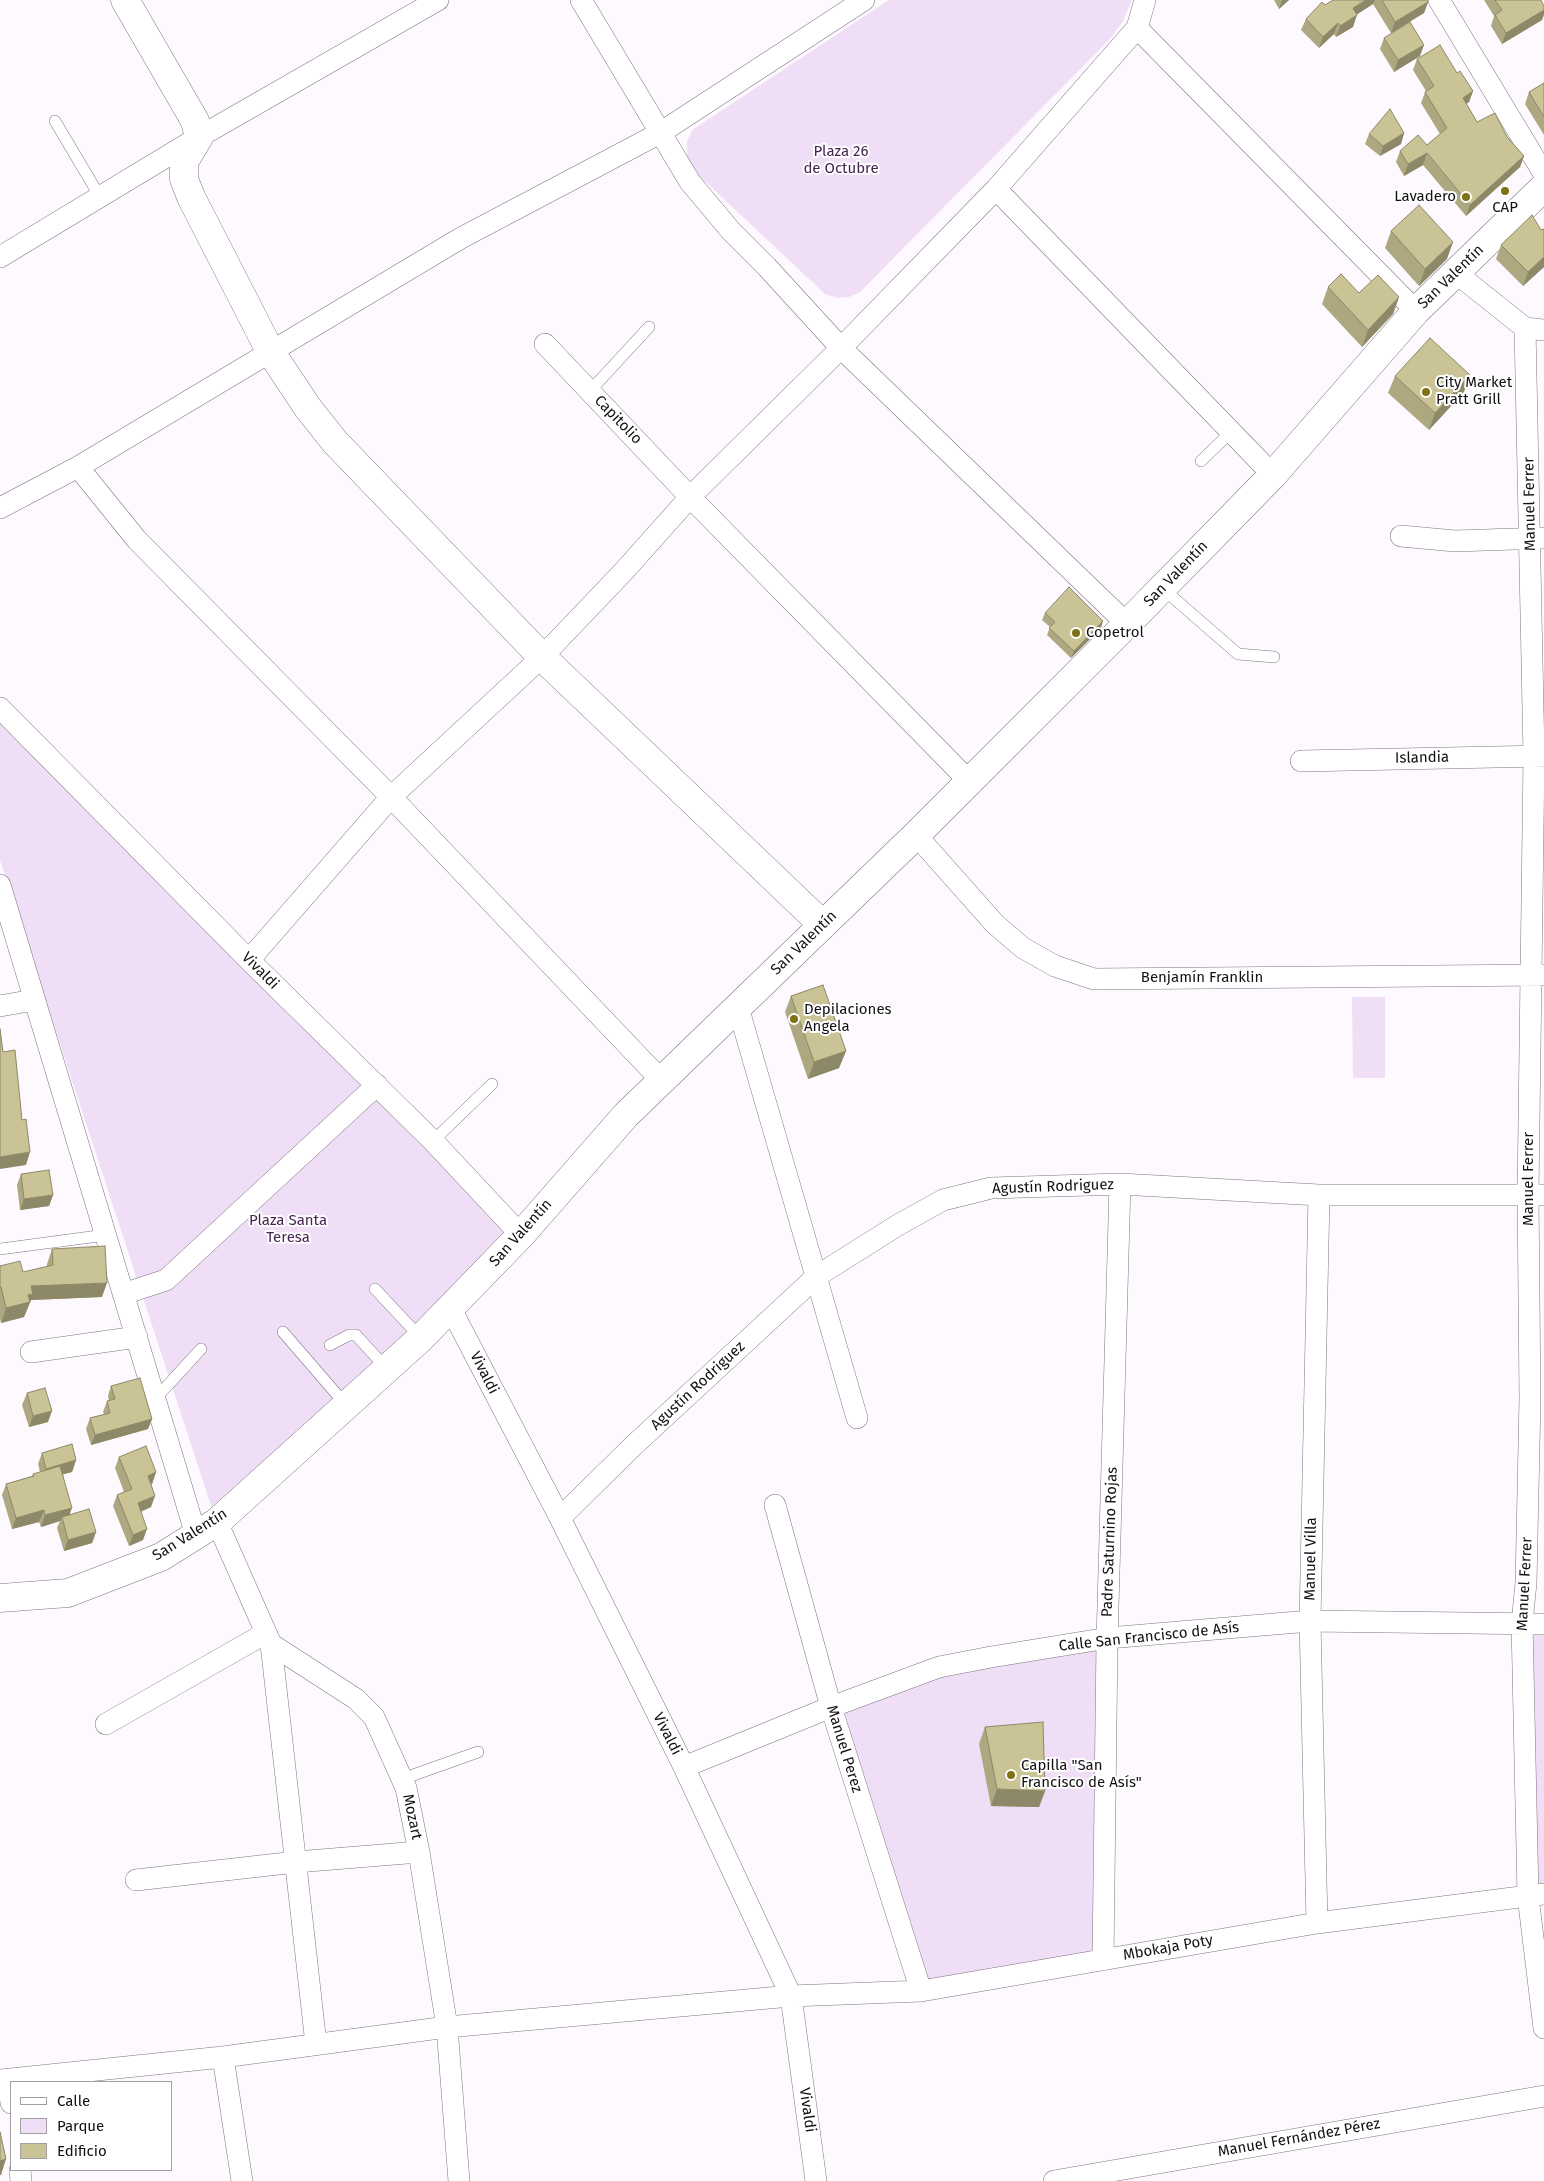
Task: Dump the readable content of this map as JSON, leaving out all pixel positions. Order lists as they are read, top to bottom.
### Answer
{
  "streets": {
    "main road": ["San Valentín"],
    "street": [
      "Capitolio",
      "Manuel Ferrer",
      "Islandia",
      "Vivaldi",
      "Benjamín Franklin",
      "Agustín Rodriguez",
      "Padre Saturnino Rojas",
      "Manuel Villa",
      "Calle San Francisco de Asís",
      "Manuel Perez",
      "Mozart",
      "Mbokaja Poty",
      "Manuel Fernández Pérez"
    ]
  },
  "crossings": [
    ["San Valentín", "Capitolio"],
    ["San Valentín", "Vivaldi"],
    ["San Valentín", "Benjamín Franklin"],
    ["Manuel Ferrer", "Islandia"],
    ["Manuel Ferrer", "Benjamín Franklin"],
    ["Manuel Ferrer", "Agustín Rodriguez"],
    ["Manuel Ferrer", "Calle San Francisco de Asís"],
    ["Manuel Ferrer", "Mbokaja Poty"],
    ["Vivaldi", "Agustín Rodriguez"],
    ["Vivaldi", "Calle San Francisco de Asís"],
    ["Vivaldi", "Mbokaja Poty"],
    ["Agustín Rodriguez", "Padre Saturnino Rojas"],
    ["Agustín Rodriguez", "Manuel Villa"],
    ["Padre Saturnino Rojas", "Calle San Francisco de Asís"],
    ["Padre Saturnino Rojas", "Mbokaja Poty"],
    ["Manuel Villa", "Calle San Francisco de Asís"],
    ["Manuel Villa", "Mbokaja Poty"],
    ["Calle San Francisco de Asís", "Manuel Perez"],
    ["Manuel Perez", "Mbokaja Poty"],
    ["Mozart", "Mbokaja Poty"]
  ],
  "parks": ["Plaza 26 de Octubre", "Plaza Santa Teresa"],
  "places": [
    "CAP",
    "Lavadero",
    "City Market Pratt Grill",
    "Copetrol",
    "Depilaciones Angela",
    "Capilla \"San Francisco de Asís\""
  ],
  "legend": ["Calle", "Parque", "Edificio"]
}
